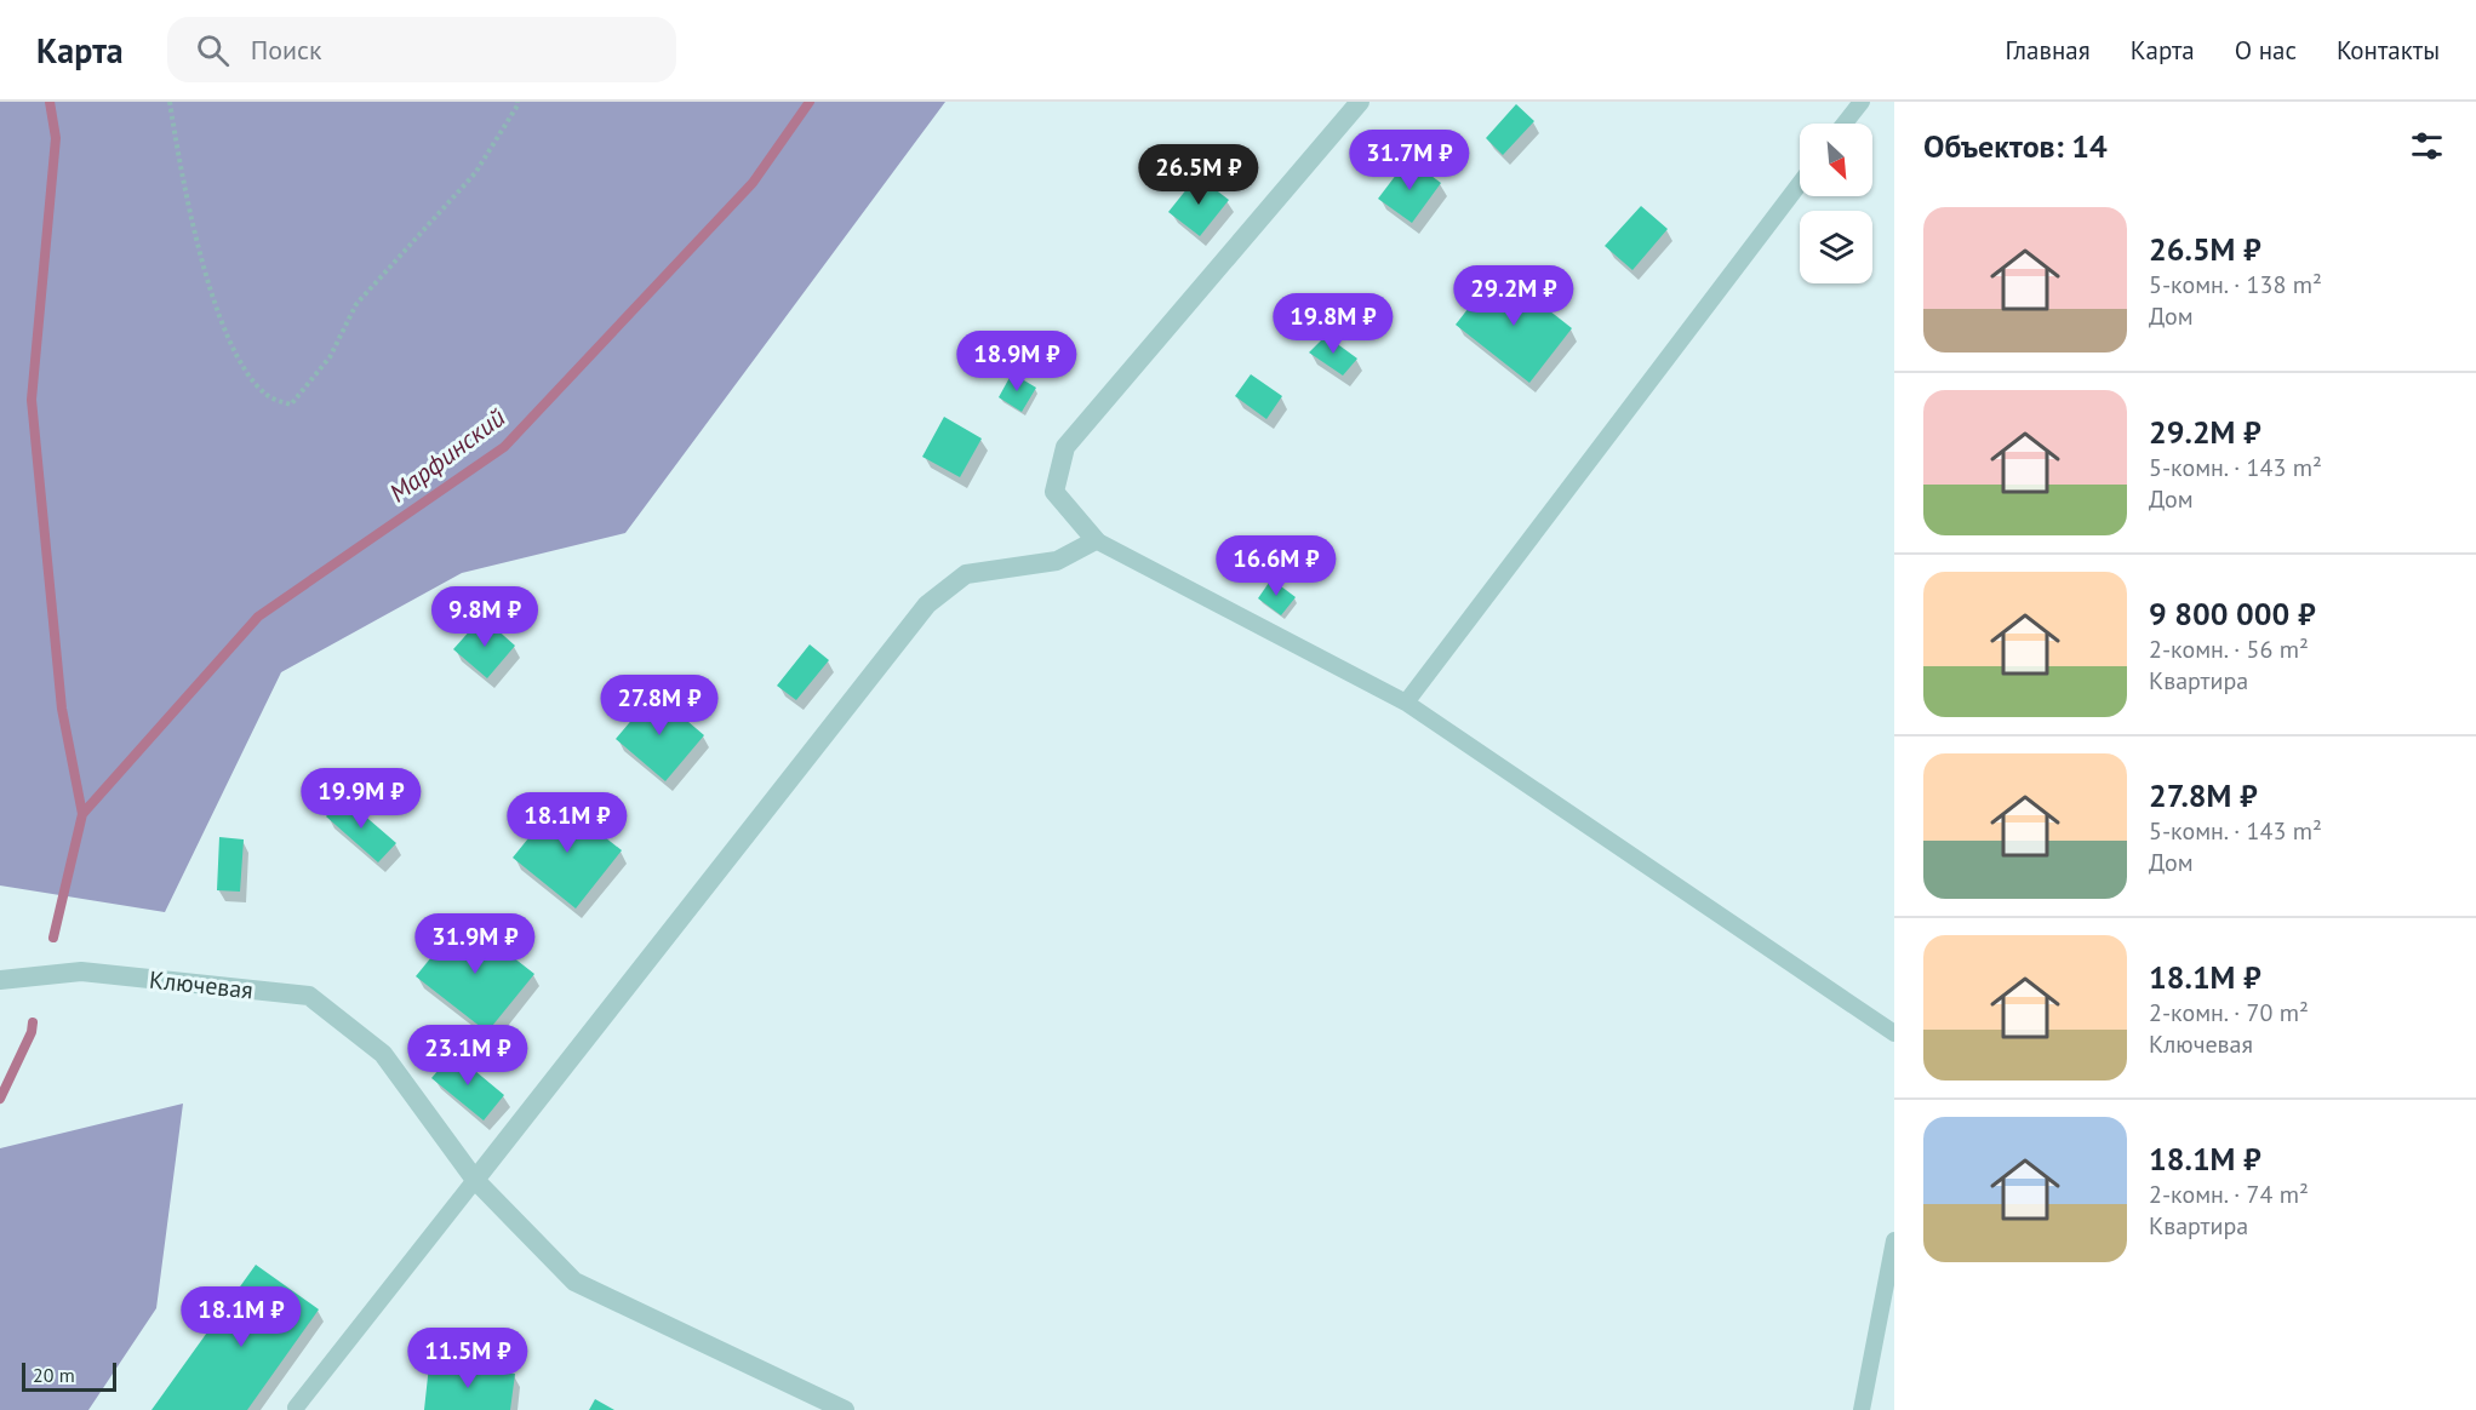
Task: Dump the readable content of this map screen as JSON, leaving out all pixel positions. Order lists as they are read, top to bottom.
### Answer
{
  "streets": {
    "street": ["Ключевая"]
  },
  "water": ["Марфинский"],
  "scale_bar": "20 m",
  "north": "bottom right",
  "page": {
    "header": "Карта",
    "search": "Поиск",
    "nav": [
      "Главная",
      "Карта",
      "О нас",
      "Контакты"
    ],
    "heading": "Объектов: 14",
    "price": [
      "31.7M ₽",
      "26.5M ₽",
      "29.2M ₽",
      "19.8M ₽",
      "18.9M ₽",
      "16.6M ₽",
      "9.8M ₽",
      "27.8M ₽",
      "19.9M ₽",
      "18.1M ₽",
      "31.9M ₽",
      "23.1M ₽",
      "18.1M ₽",
      "11.5M ₽"
    ],
    "list": [
      {
        "name": "26.5M ₽",
        "note": "5-комн. · 138 m² · Дом"
      },
      {
        "name": "29.2M ₽",
        "note": "5-комн. · 143 m² · Дом"
      },
      {
        "name": "9 800 000 ₽",
        "note": "2-комн. · 56 m² · Квартира"
      },
      {
        "name": "27.8M ₽",
        "note": "5-комн. · 143 m² · Дом"
      },
      {
        "name": "18.1M ₽",
        "note": "2-комн. · 70 m² · Ключевая"
      },
      {
        "name": "18.1M ₽",
        "note": "2-комн. · 74 m² · Квартира"
      }
    ],
    "scale": "20 m"
  }
}
